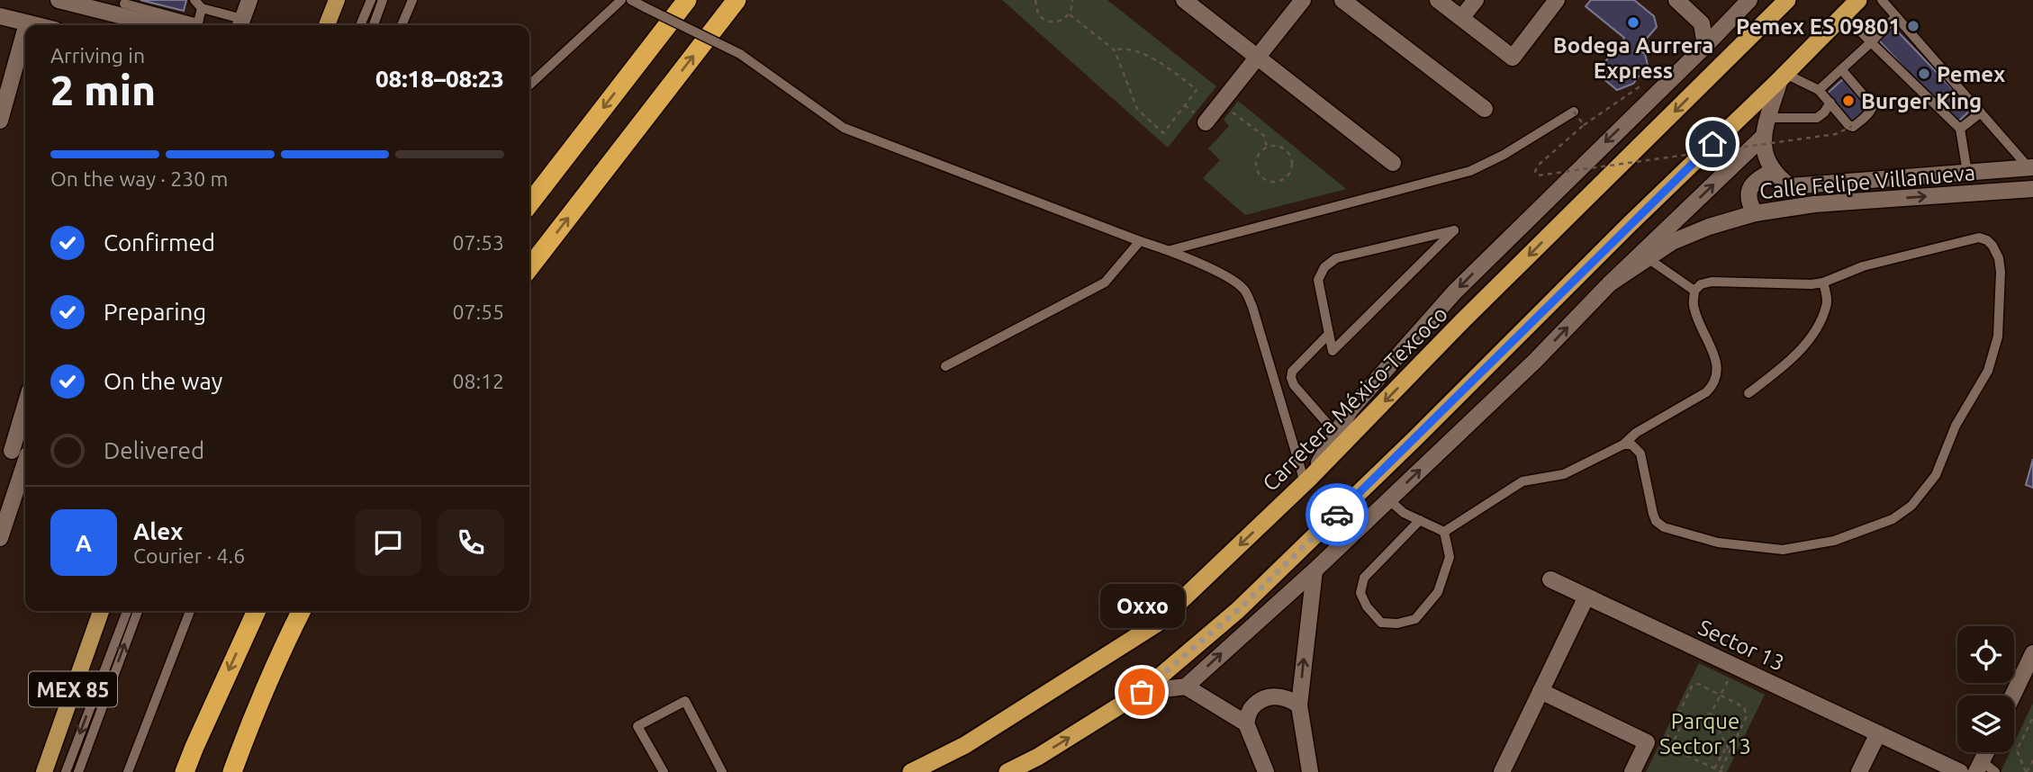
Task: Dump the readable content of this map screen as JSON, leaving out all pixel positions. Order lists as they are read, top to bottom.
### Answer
{
  "streets": {
    "highway": ["Carretera México-Texcoco"],
    "main road": ["MEX 85"],
    "street": ["Calle Felipe Villanueva", "Sector 13"]
  },
  "parks": ["Parque Sector 13"],
  "places": [
    "Bodega Aurrera Express",
    "Pemex ES 09801",
    "Pemex",
    "Burger King",
    "Oxxo"
  ],
  "page": {
    "heading": ["2 min", "Arriving in", "08:18–08:23"],
    "panel": ["Alex", "Courier · 4.6"],
    "bar": "On the way · 230 m",
    "list": [
      ["Confirmed", "07:53"],
      ["Preparing", "07:55"],
      ["On the way", "08:12"],
      "Delivered"
    ],
    "round": "A",
    "bubble": "Oxxo"
  }
}
